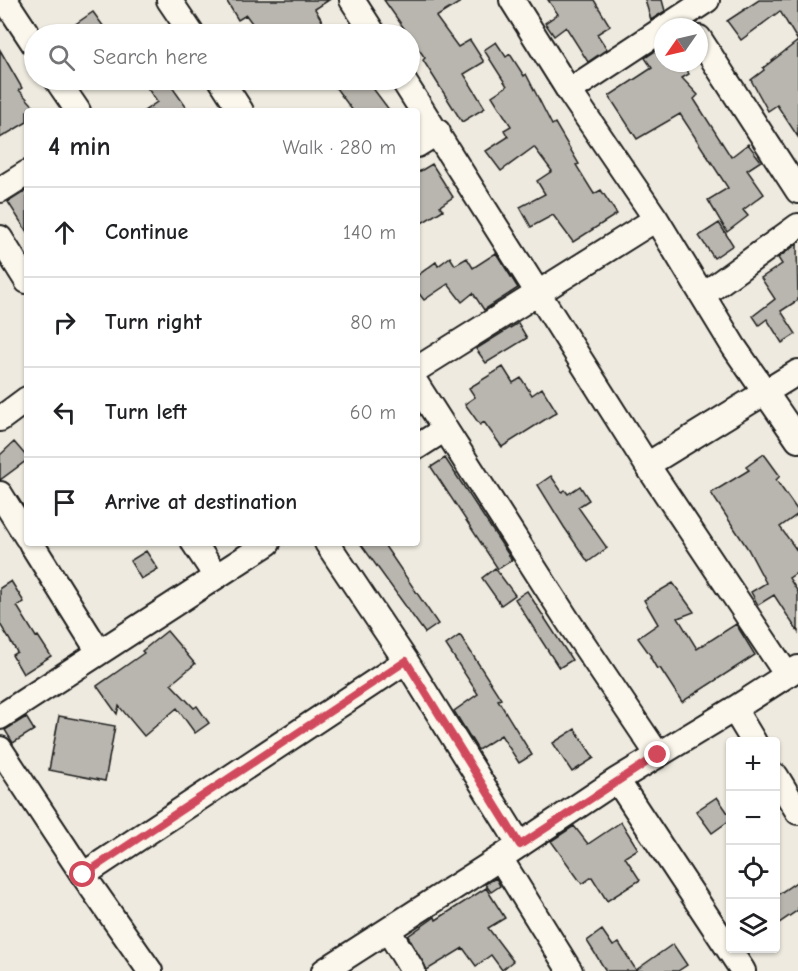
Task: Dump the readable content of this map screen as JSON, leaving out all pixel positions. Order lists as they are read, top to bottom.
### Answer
{
  "north": "bottom left",
  "page": {
    "search": "Search here",
    "heading": ["4 min", "Walk · 280 m"],
    "list": [
      ["Continue", "140 m"],
      ["Turn right", "80 m"],
      ["Turn left", "60 m"],
      "Arrive at destination"
    ],
    "map_buttons": ["+", "−"]
  }
}
